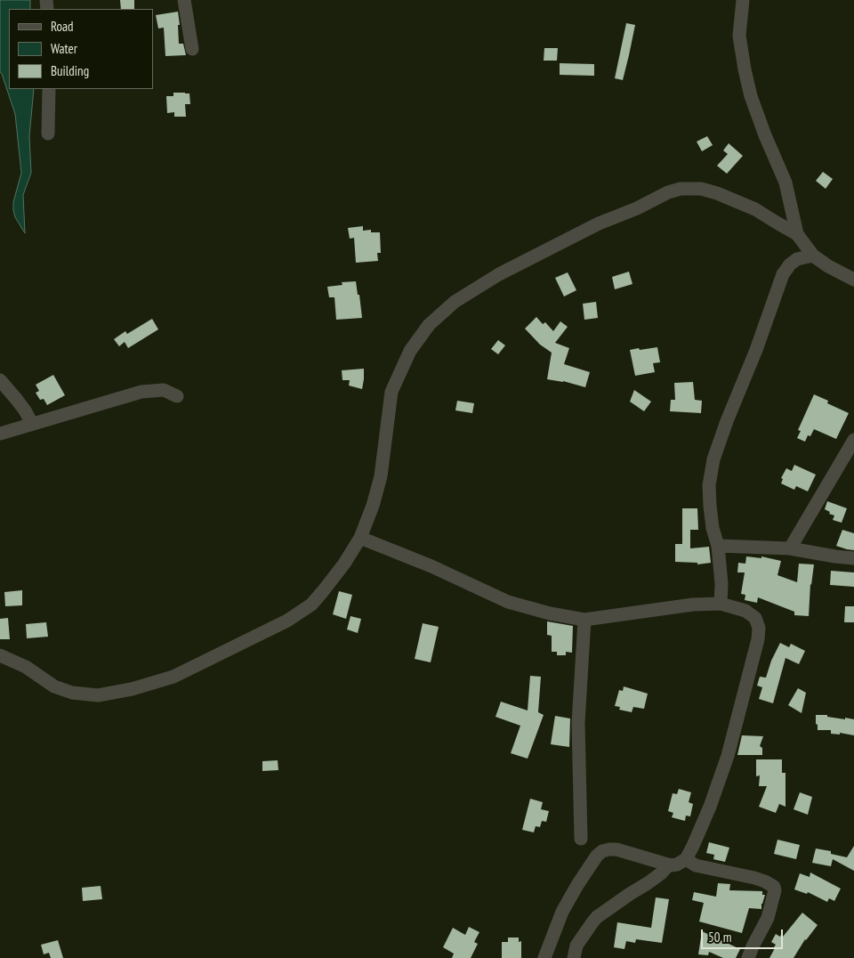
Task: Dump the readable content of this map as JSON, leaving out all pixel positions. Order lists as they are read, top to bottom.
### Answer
{
  "legend": ["Road", "Water", "Building"],
  "scale_bar": "50 m"
}
